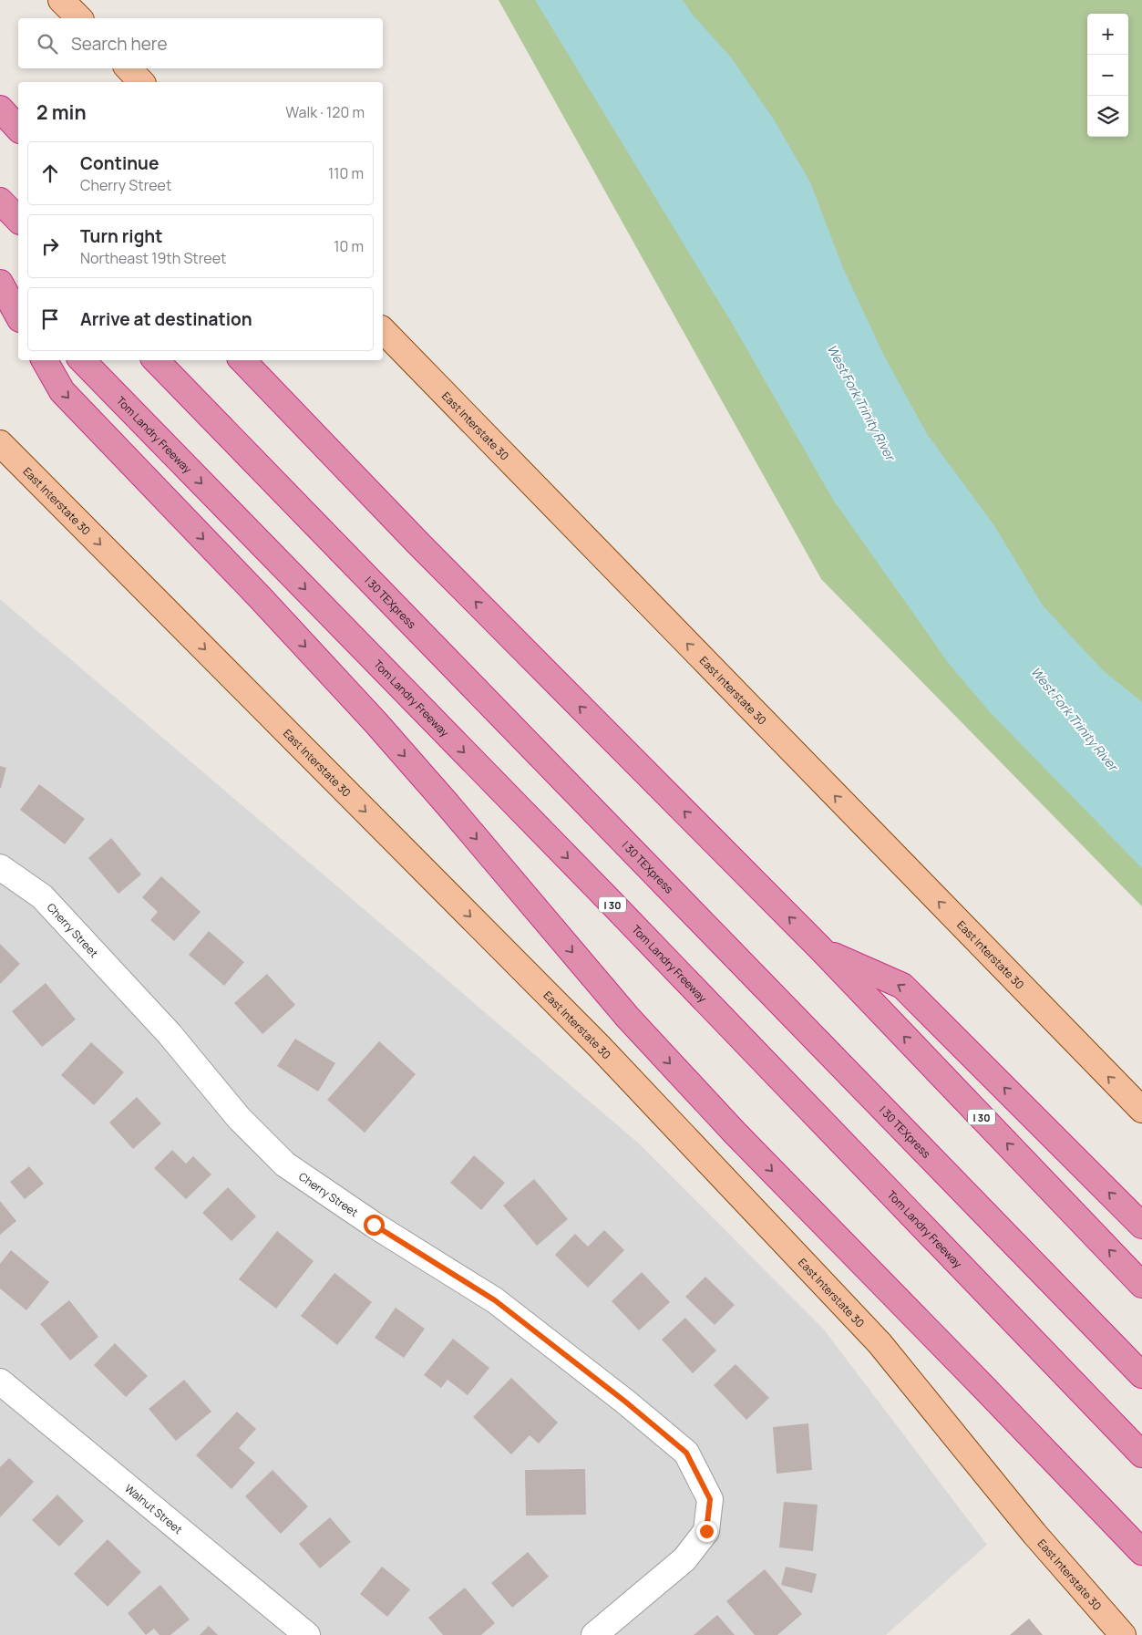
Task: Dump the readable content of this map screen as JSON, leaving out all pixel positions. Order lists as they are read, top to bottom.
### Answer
{
  "streets": {
    "highway": ["Tom Landry Freeway", "I 30 TEXpress", "I 30"],
    "main road": ["East Interstate 30"],
    "street": ["Cherry Street", "Walnut Street"]
  },
  "water": ["West Fork Trinity River"],
  "page": {
    "map_buttons": ["+", "−"],
    "search": "Search here",
    "heading": ["2 min", "Walk · 120 m"],
    "list": [
      ["Continue", "Cherry Street", "110 m"],
      ["Turn right", "Northeast 19th Street", "10 m"],
      "Arrive at destination"
    ]
  }
}
